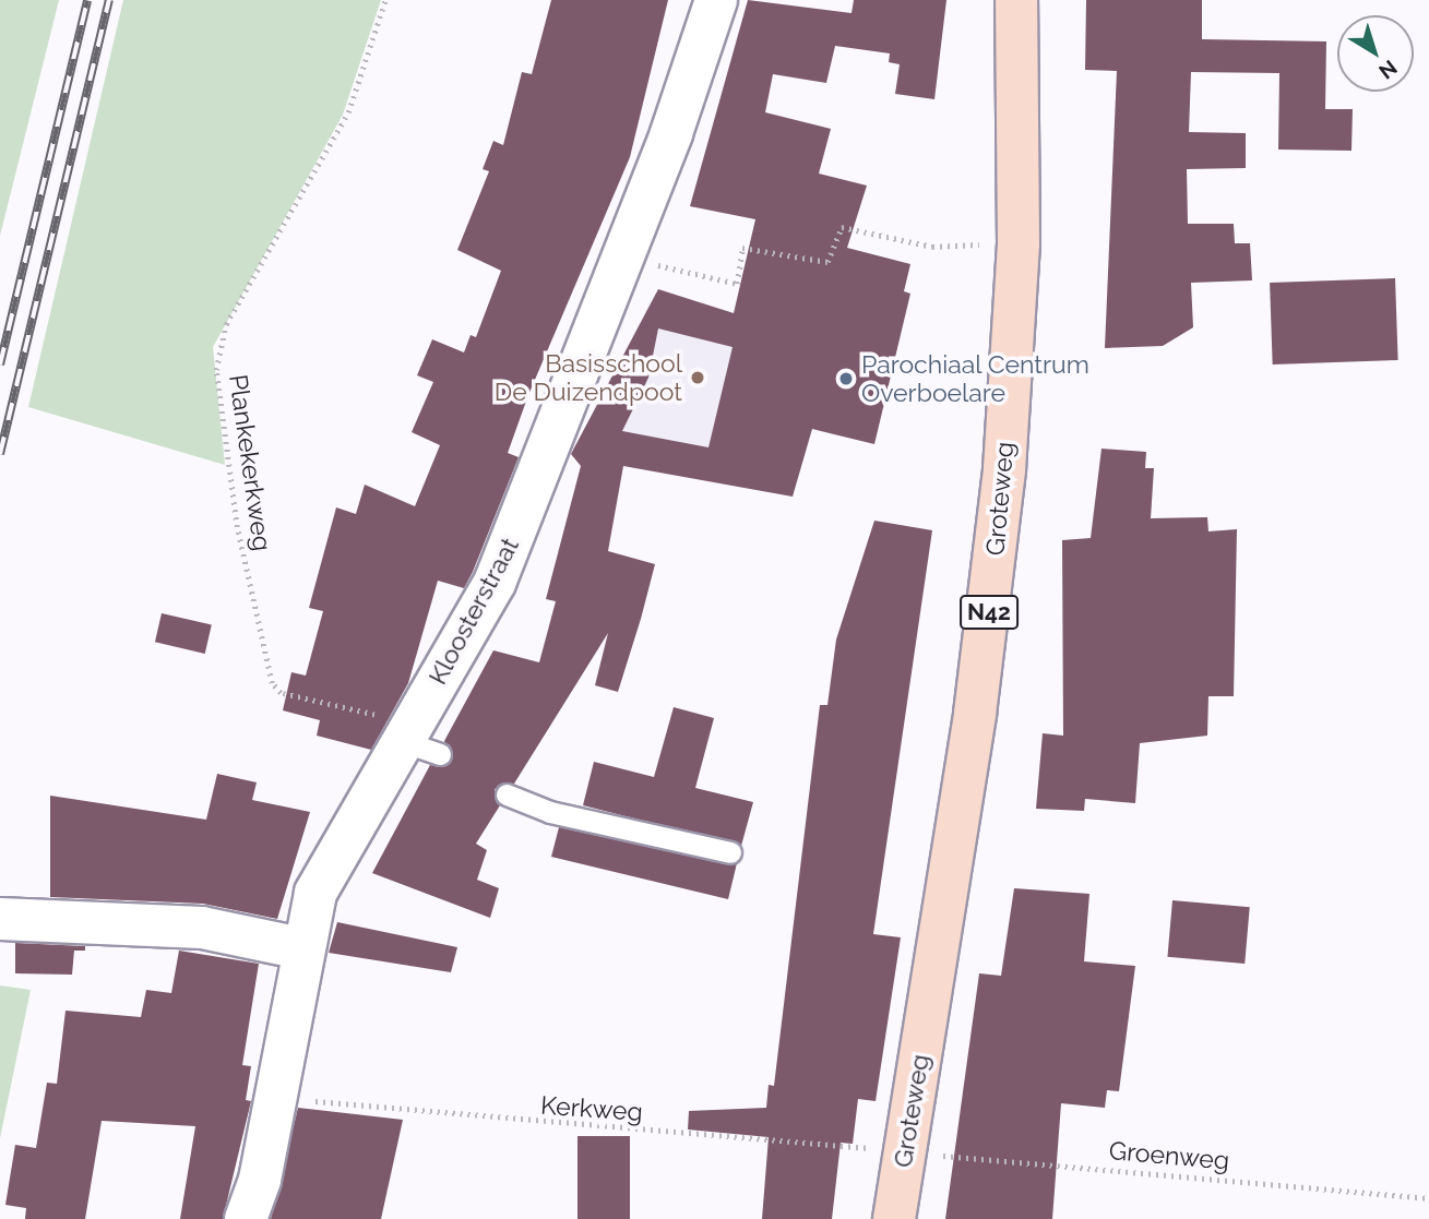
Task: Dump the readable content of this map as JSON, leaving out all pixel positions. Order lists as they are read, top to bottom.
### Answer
{
  "streets": {
    "main road": ["Groteweg", "N42"],
    "street": ["Kloosterstraat"],
    "path": ["Plankekerkweg", "Kerkweg", "Groenweg"]
  },
  "crossings": [
    ["Plankekerkweg", "Kloosterstraat"],
    ["Groteweg", "Kerkweg"],
    ["Groteweg", "Groenweg"],
    ["Kloosterstraat", "Kerkweg"],
    ["Kerkweg", "Groenweg"]
  ],
  "places": ["Basisschool De Duizendpoot", "Parochiaal Centrum Overboelare"],
  "north": "bottom right"
}
